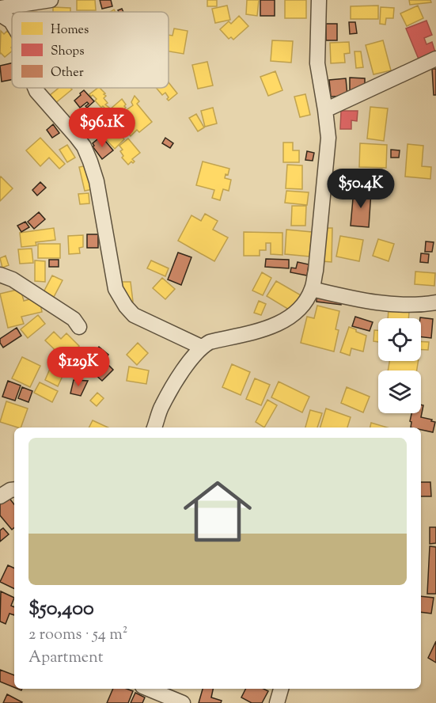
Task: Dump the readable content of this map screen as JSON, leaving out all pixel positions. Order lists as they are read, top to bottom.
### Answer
{
  "legend": ["Homes", "Shops", "Other"],
  "page": {
    "price": ["$96.1K", "$50.4K", "$129K"],
    "list": [
      {
        "name": "$50,400",
        "note": "2 rooms · 54 m² · Apartment"
      }
    ]
  }
}
